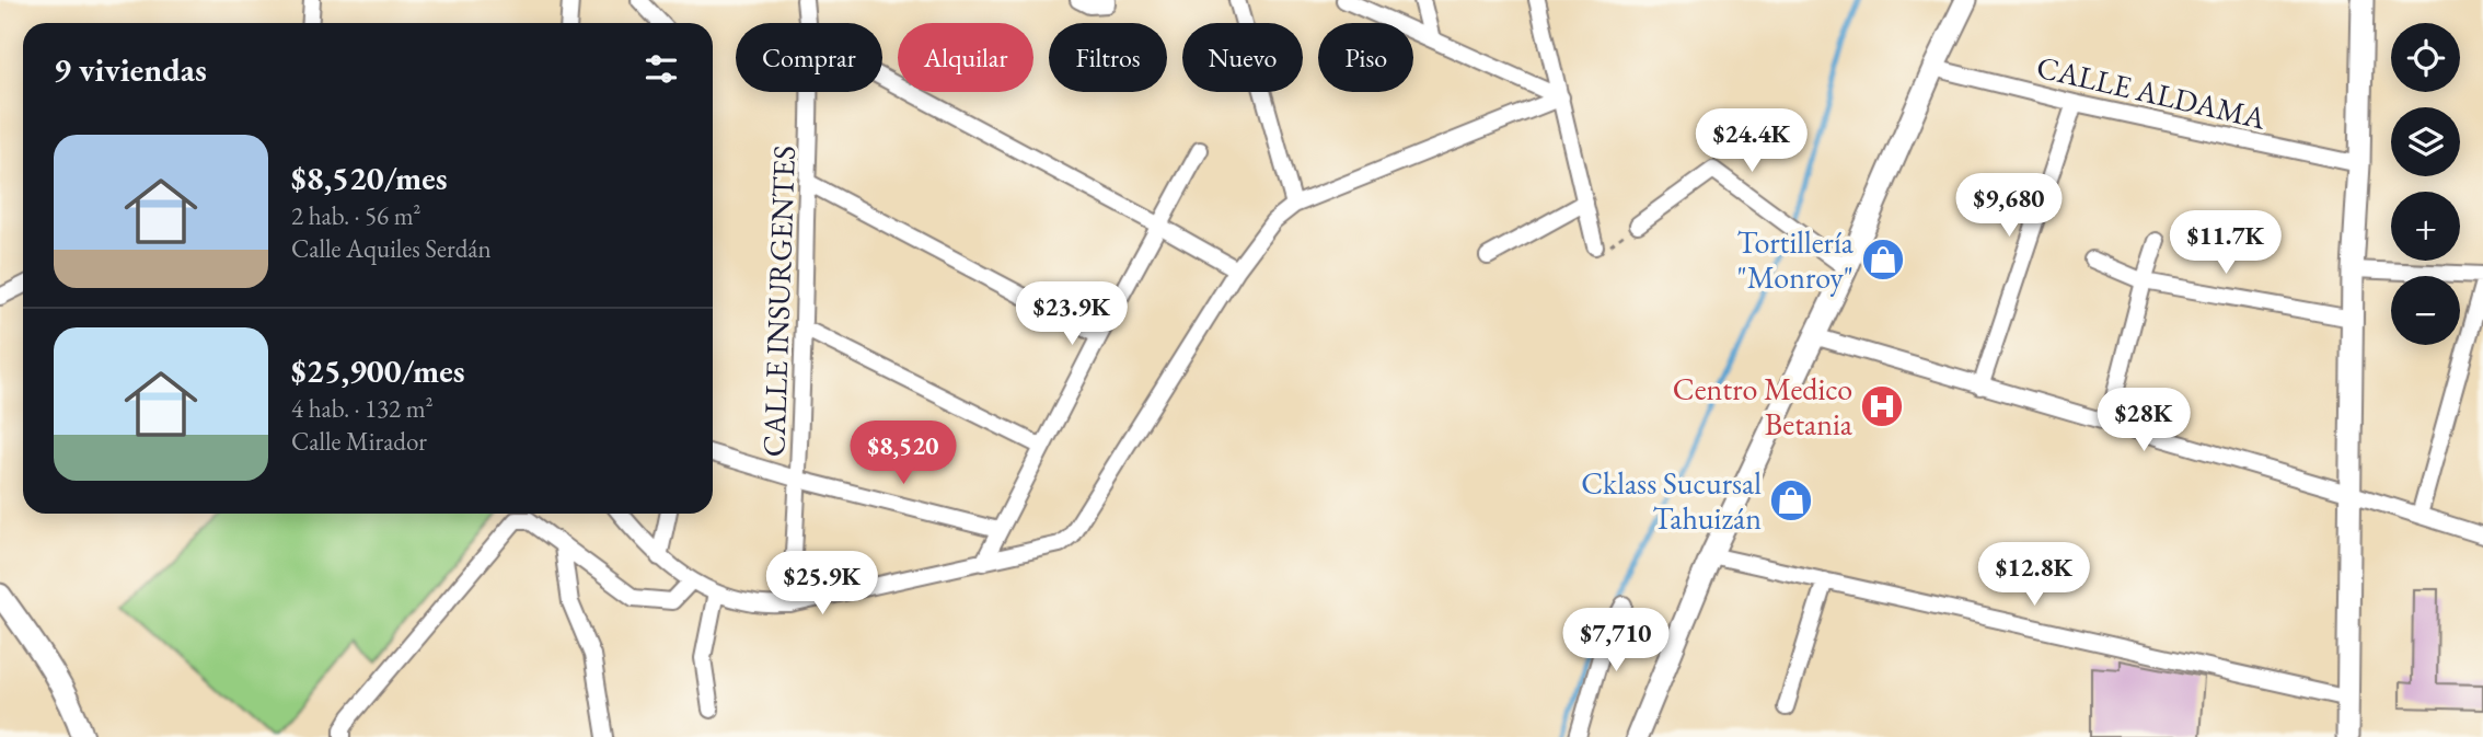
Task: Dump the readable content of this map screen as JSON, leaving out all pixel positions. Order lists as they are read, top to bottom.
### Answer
{
  "streets": {
    "street": ["CALLE ALDAMA", "CALLE INSURGENTES"]
  },
  "places": {
    "shop": ["Tortillería \"Monroy\"", "Cklass Sucursal Tahuizán"],
    "hospital": ["Centro Medico Betania"]
  },
  "page": {
    "map_buttons": ["+", "−"],
    "chip": [
      "Comprar",
      "Alquilar",
      "Filtros",
      "Nuevo",
      "Piso"
    ],
    "heading": "9 viviendas",
    "price": [
      "$24.4K",
      "$9,680",
      "$11.7K",
      "$23.9K",
      "$28K",
      "$8,520",
      "$12.8K",
      "$25.9K",
      "$7,710"
    ],
    "list": [
      {
        "name": "$8,520/mes",
        "note": "2 hab. · 56 m² · Calle Aquiles Serdán"
      },
      {
        "name": "$25,900/mes",
        "note": "4 hab. · 132 m² · Calle Mirador"
      }
    ]
  }
}
